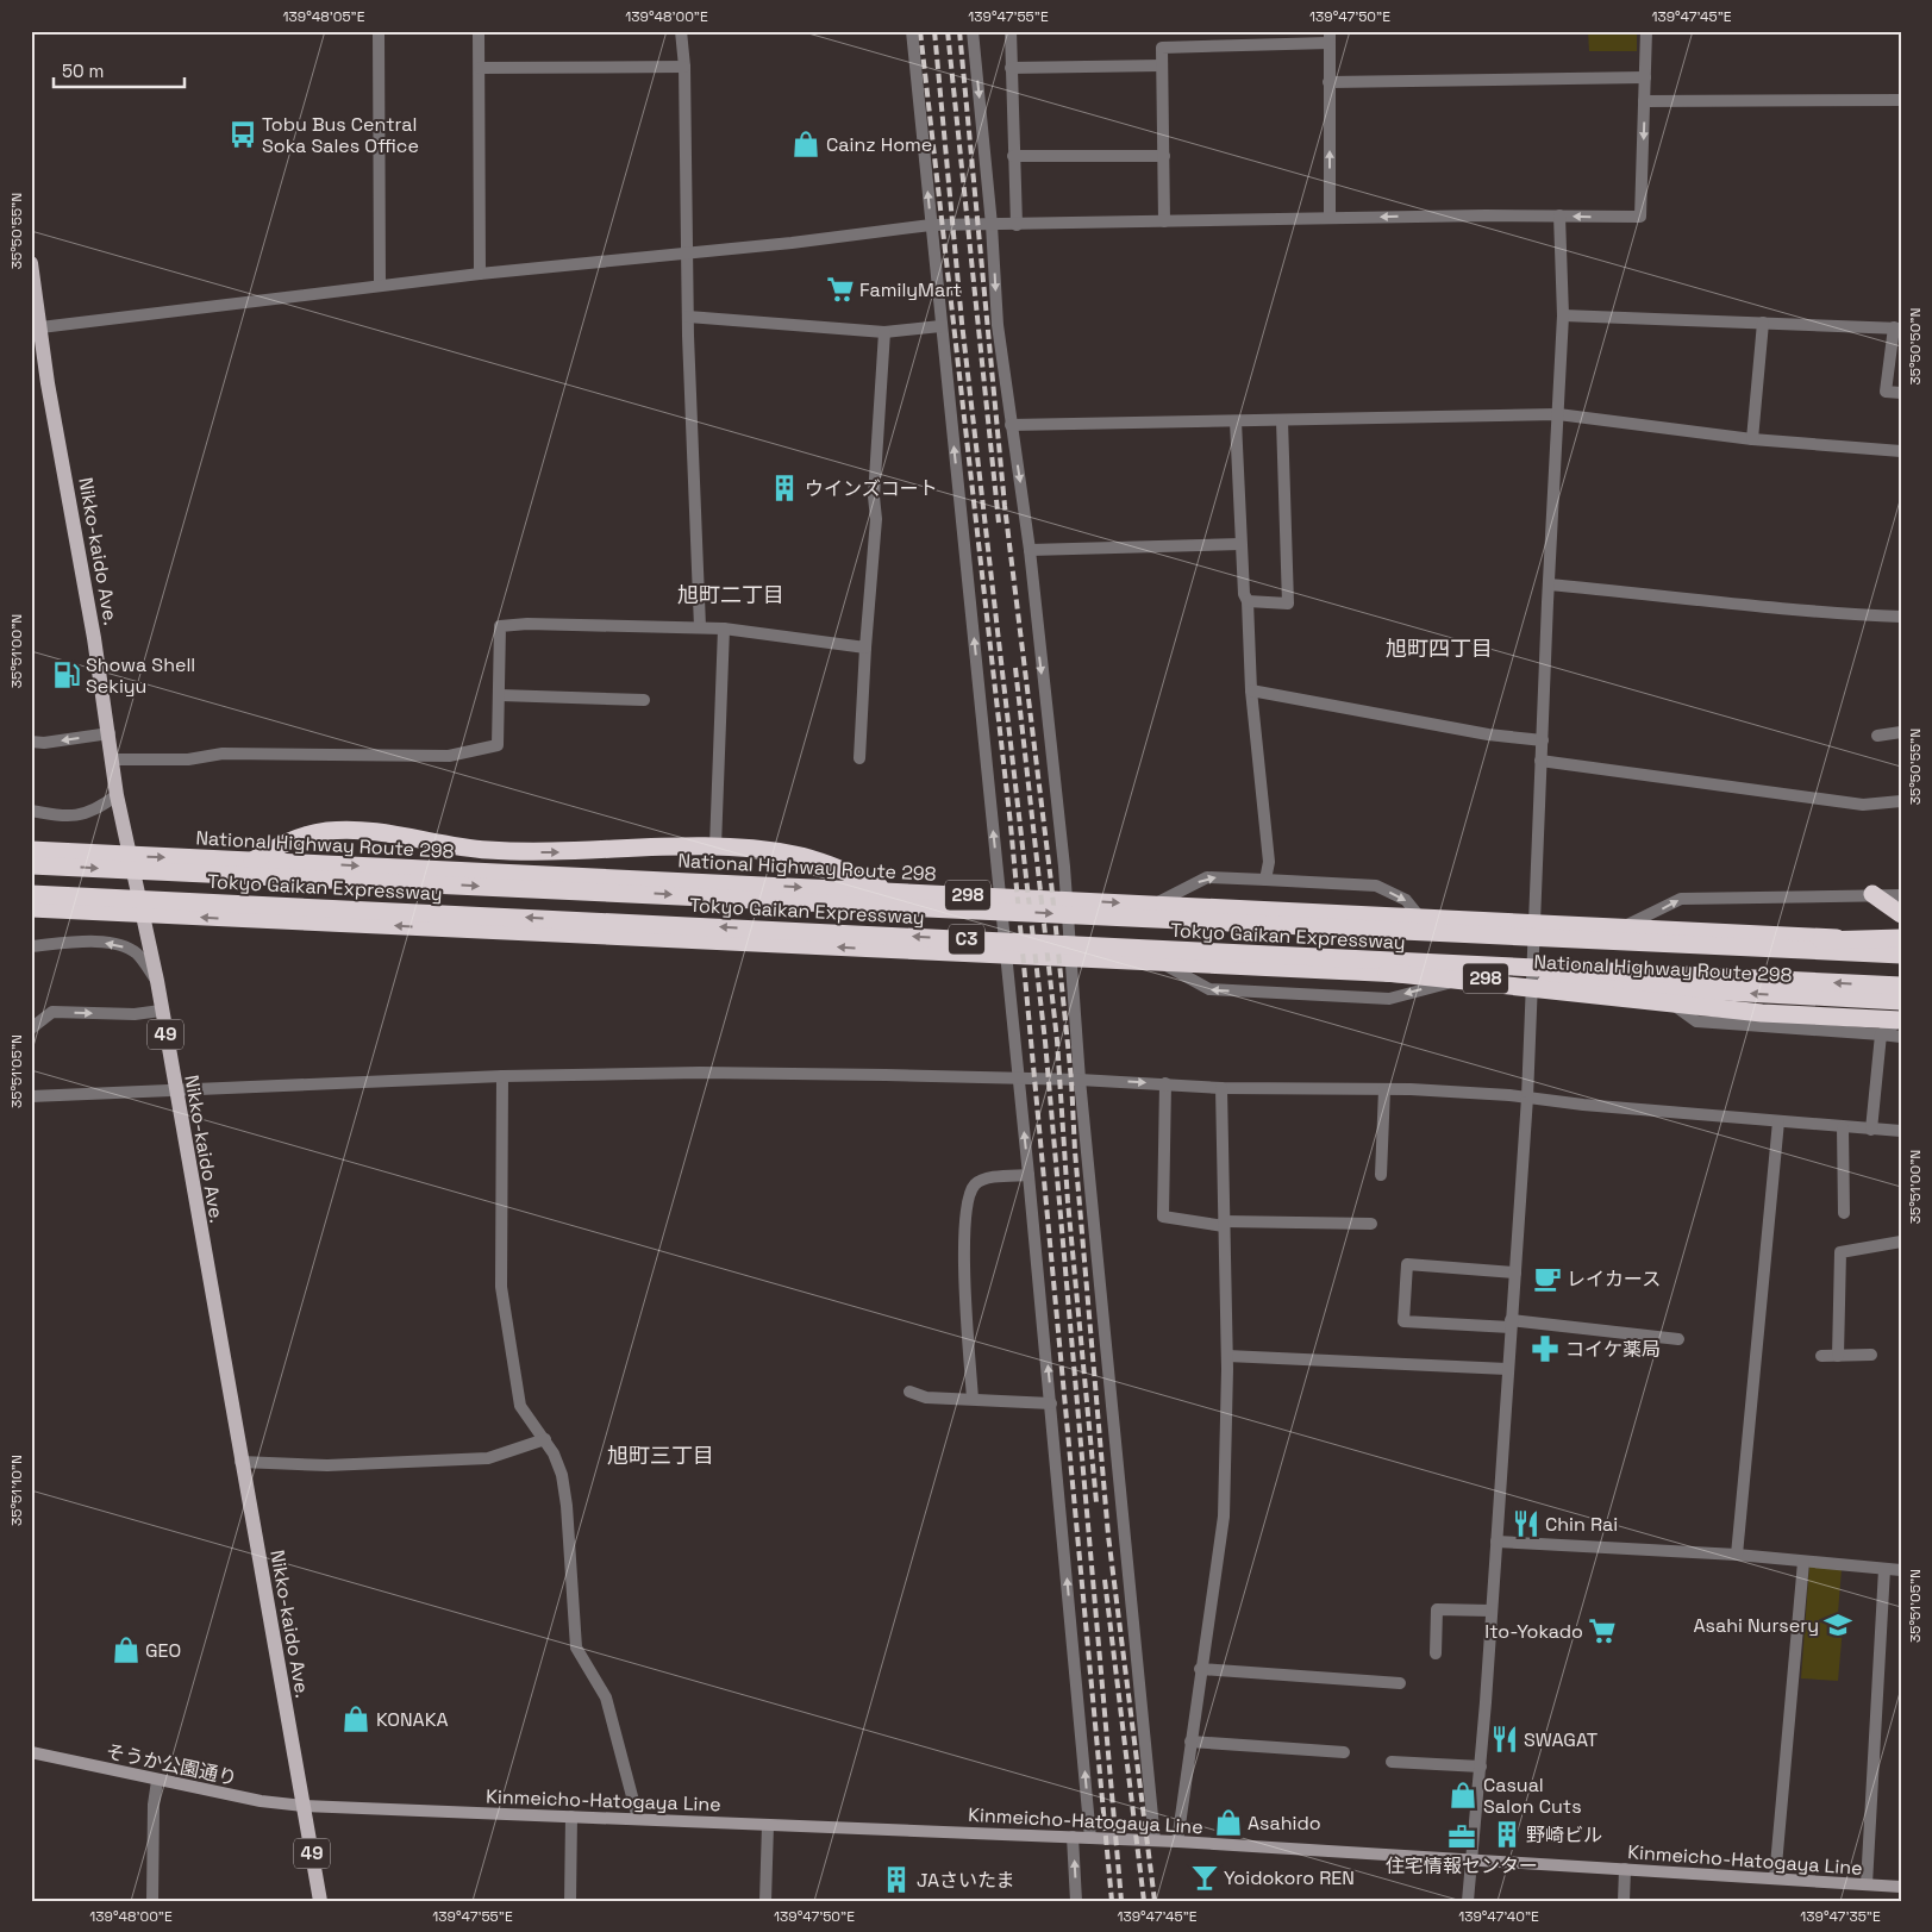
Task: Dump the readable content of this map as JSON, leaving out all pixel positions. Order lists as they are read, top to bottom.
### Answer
{
  "streets": {
    "highway": [
      "National Highway Route 298",
      "Tokyo Gaikan Expressway",
      "298",
      "C3"
    ],
    "main road": [
      "Nikko-kaido Ave.",
      "49",
      "そうか公園通り",
      "Kinmeicho-Hatogaya Line"
    ]
  },
  "crossings": [
    ["Nikko-kaido Ave.", "National Highway Route 298"],
    ["Nikko-kaido Ave.", "そうか公園通り"],
    ["Nikko-kaido Ave.", "Kinmeicho-Hatogaya Line"],
    ["National Highway Route 298", "Tokyo Gaikan Expressway"],
    ["そうか公園通り", "Kinmeicho-Hatogaya Line"]
  ],
  "districts": ["旭町二丁目", "旭町四丁目", "旭町三丁目"],
  "places": {
    "bus stop": ["Tobu Bus Central Soka Sales Office"],
    "shop": [
      "Cainz Home",
      "GEO",
      "KONAKA",
      "Casual Salon Cuts",
      "Asahido"
    ],
    "supermarket": ["FamilyMart", "Ito-Yokado"],
    "building": ["ウインズコート", "野崎ビル", "JAさいたま"],
    "fuel station": ["Showa Shell Sekiyu"],
    "cafe": ["レイカース"],
    "pharmacy": ["コイケ薬局"],
    "restaurant": ["Chin Rai", "SWAGAT"],
    "school or university": ["Asahi Nursery"],
    "office": ["住宅情報センター"],
    "bar": ["Yoidokoro REN"]
  },
  "scale_bar": "50 m",
  "coordinates": [
    "139°48'05\"E",
    "139°48'00\"E",
    "139°47'55\"E",
    "139°47'50\"E",
    "139°47'45\"E",
    "35°50'55\"N",
    "35°50'50\"N",
    "35°51'00\"N",
    "35°51'05\"N",
    "35°51'10\"N",
    "139°47'40\"E",
    "139°47'35\"E"
  ]
}
